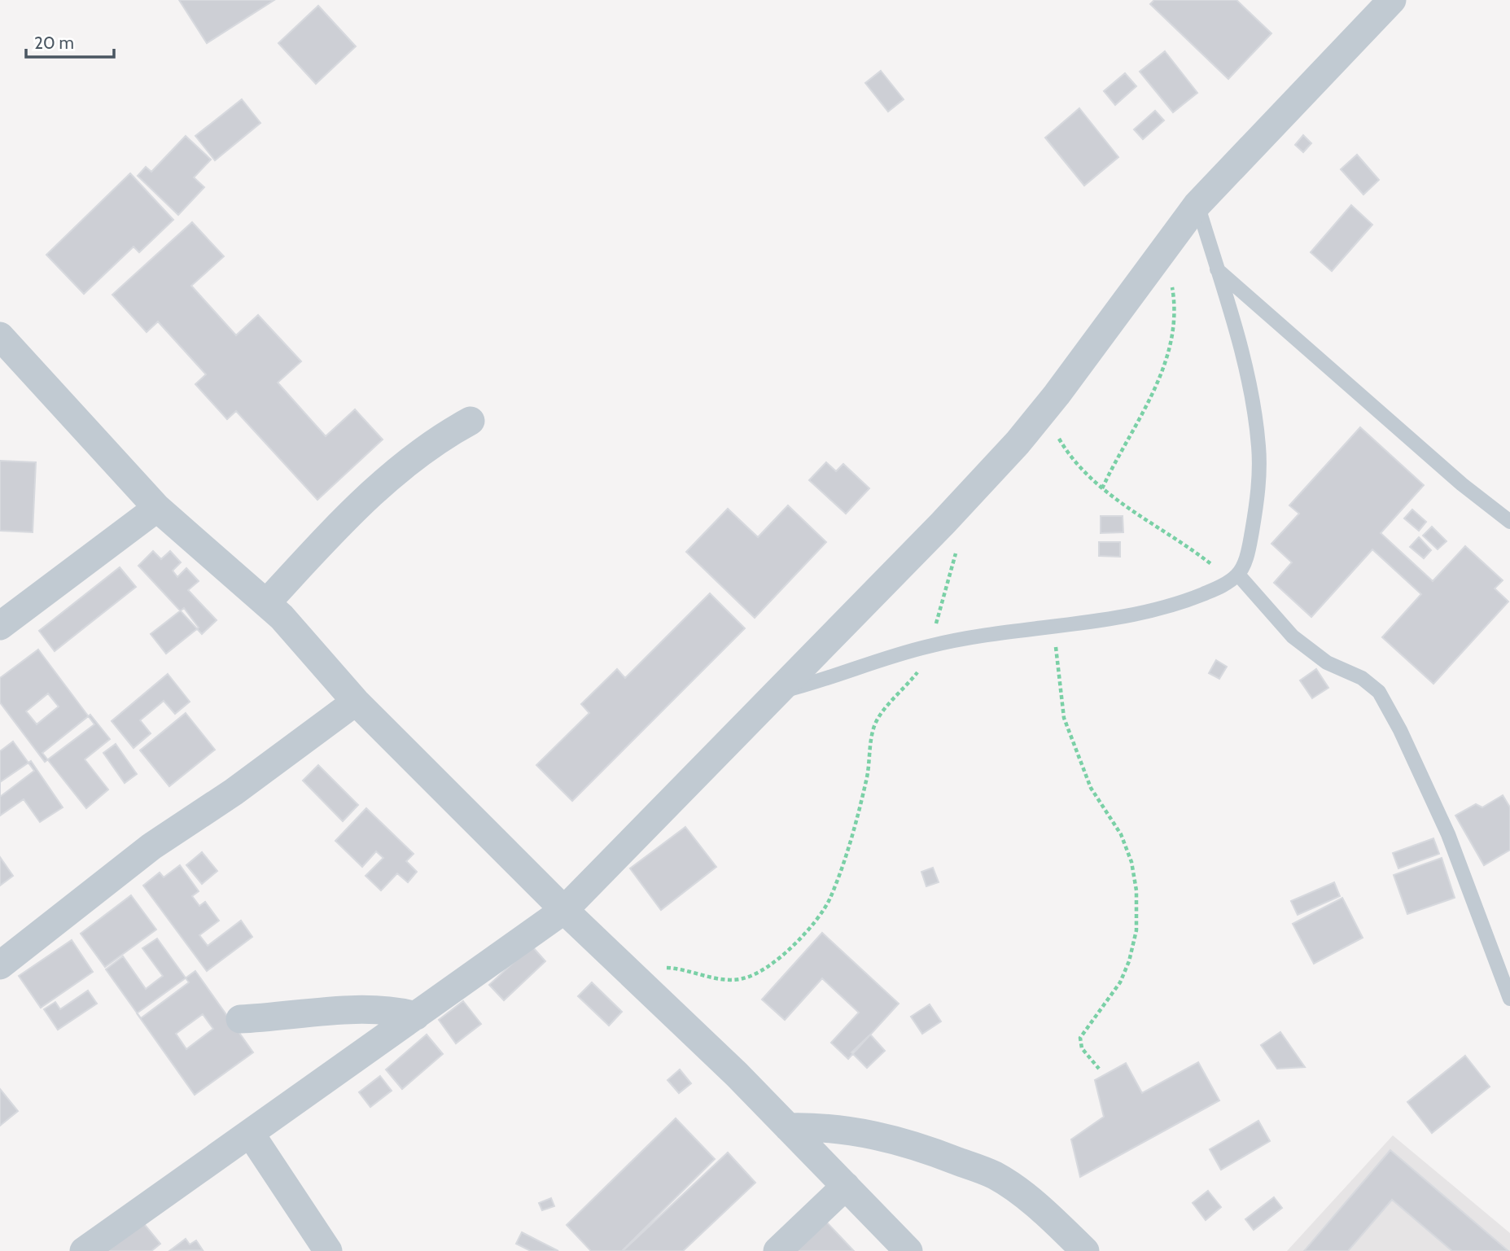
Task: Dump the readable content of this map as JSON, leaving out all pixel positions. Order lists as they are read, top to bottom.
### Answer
{
  "scale_bar": "20 m"
}
